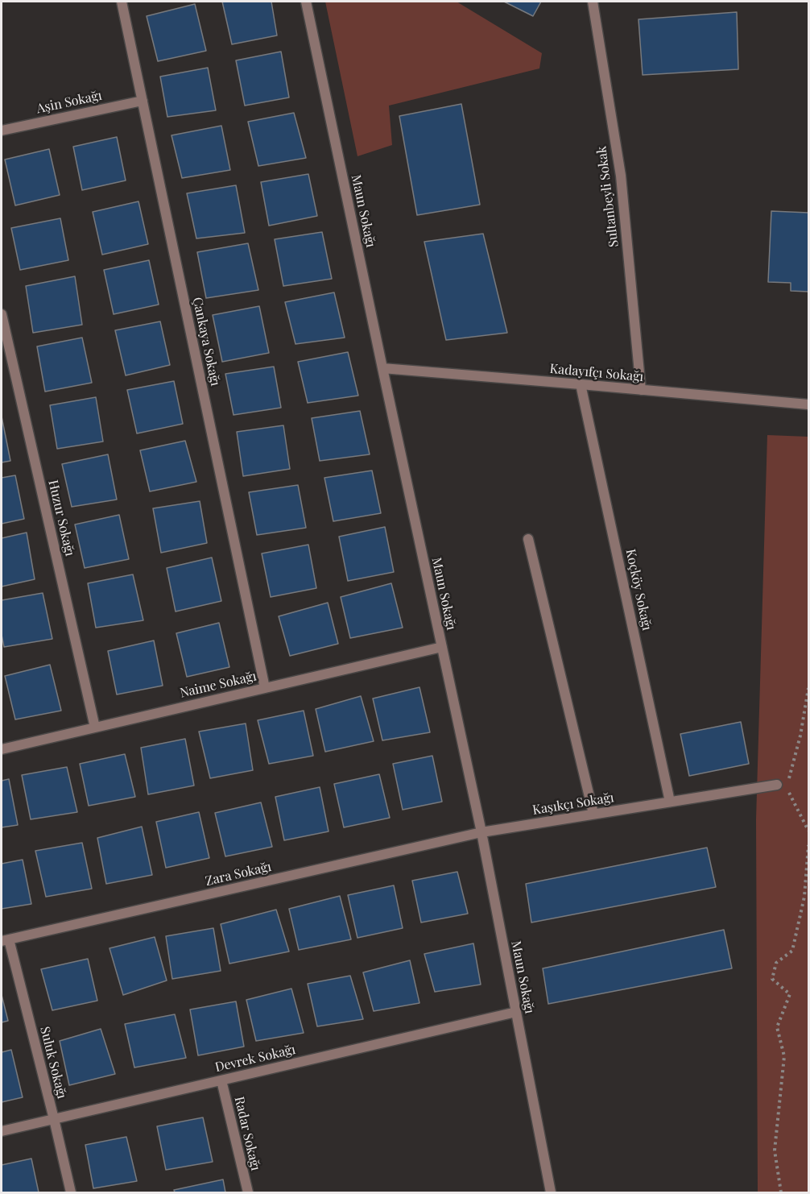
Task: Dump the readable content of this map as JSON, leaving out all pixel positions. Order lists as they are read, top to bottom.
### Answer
{
  "streets": {
    "street": [
      "Aşin Sokağı",
      "Sultanbeyli Sokak",
      "Maun Sokağı",
      "Çankaya Sokağı",
      "Kadayıfçı Sokağı",
      "Huzur Sokağı",
      "Koçköy Sokağı",
      "Naime Sokağı",
      "Kaşıkçı Sokağı",
      "Zara Sokağı",
      "Devrek Sokağı",
      "Suluk Sokağı",
      "Radar Sokağı"
    ]
  },
  "crossings": [
    ["Aşin Sokağı", "Çankaya Sokağı"],
    ["Sultanbeyli Sokak", "Kadayıfçı Sokağı"],
    ["Maun Sokağı", "Kadayıfçı Sokağı"],
    ["Maun Sokağı", "Naime Sokağı"],
    ["Maun Sokağı", "Kaşıkçı Sokağı"],
    ["Maun Sokağı", "Zara Sokağı"],
    ["Maun Sokağı", "Devrek Sokağı"],
    ["Çankaya Sokağı", "Naime Sokağı"],
    ["Kadayıfçı Sokağı", "Koçköy Sokağı"],
    ["Huzur Sokağı", "Naime Sokağı"],
    ["Koçköy Sokağı", "Kaşıkçı Sokağı"],
    ["Kaşıkçı Sokağı", "Zara Sokağı"],
    ["Zara Sokağı", "Suluk Sokağı"],
    ["Devrek Sokağı", "Suluk Sokağı"],
    ["Devrek Sokağı", "Radar Sokağı"]
  ]
}
